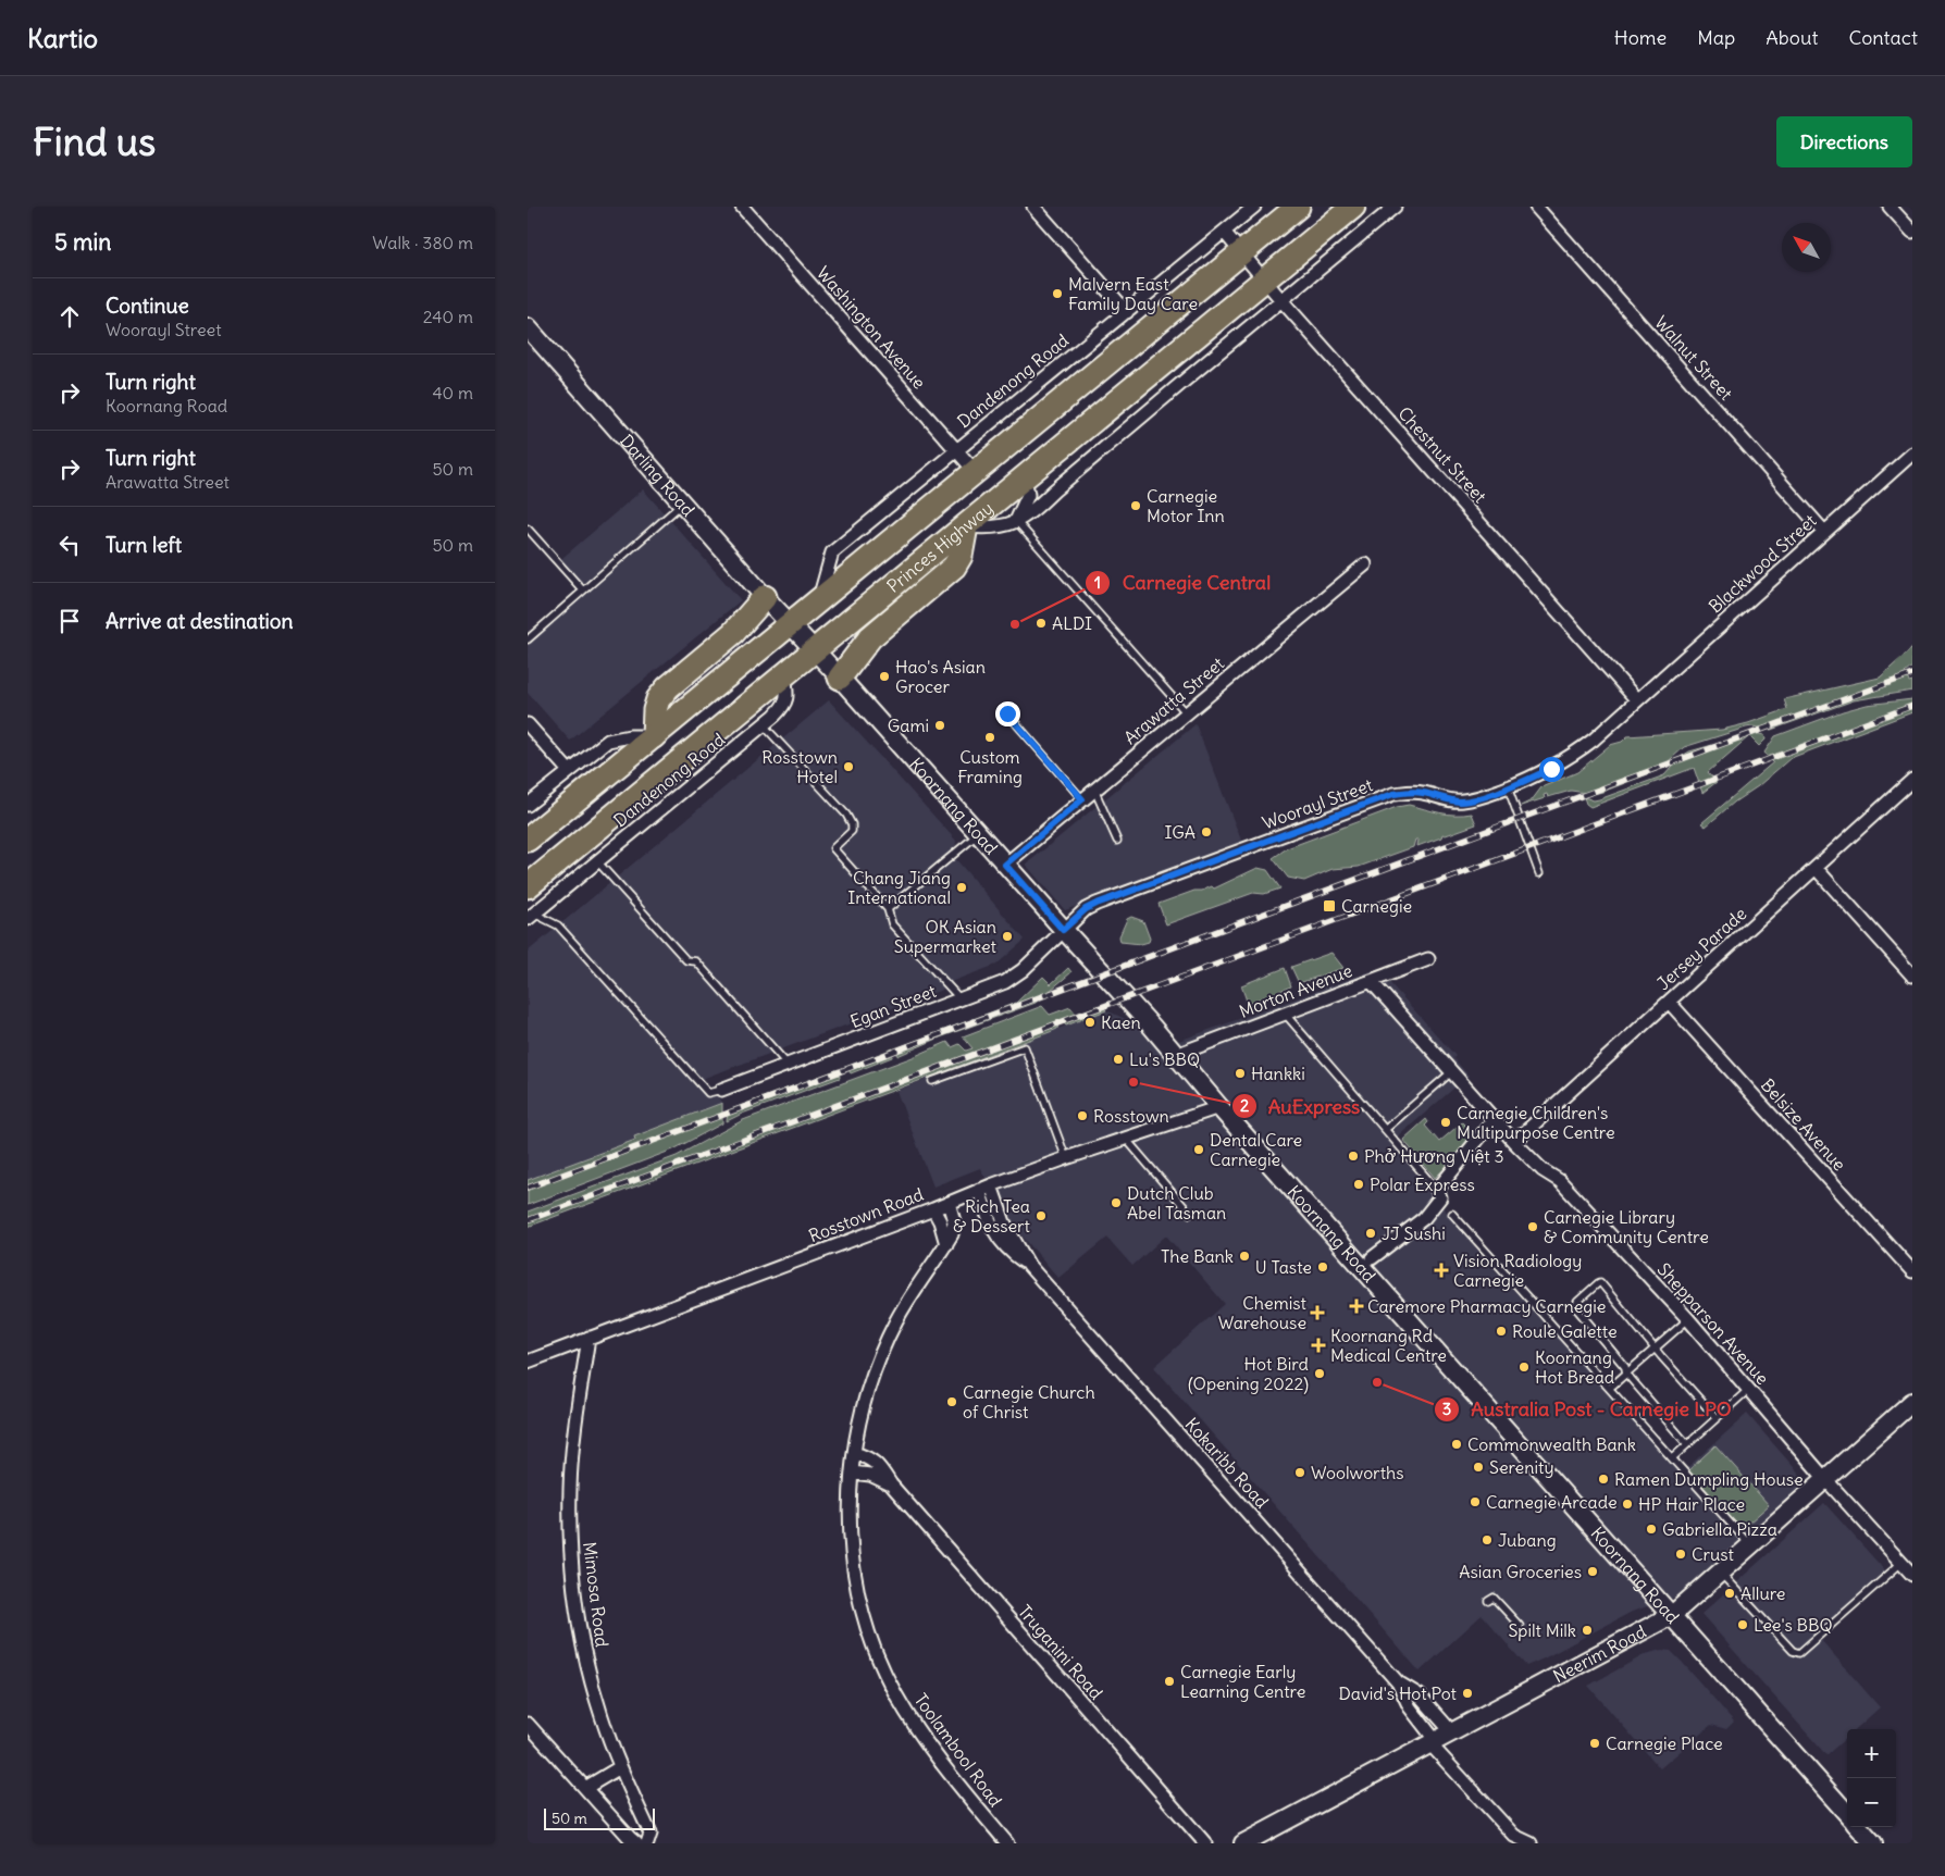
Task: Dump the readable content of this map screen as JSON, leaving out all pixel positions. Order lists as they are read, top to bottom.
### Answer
{
  "streets": {
    "highway": ["Princes Highway"],
    "street": [
      "Washington Avenue",
      "Walnut Street",
      "Dandenong Road",
      "Chestnut Street",
      "Darling Road",
      "Blackwood Street",
      "Arawatta Street",
      "Woorayl Street",
      "Koornang Road",
      "Jersey Parade",
      "Morton Avenue",
      "Egan Street",
      "Belsize Avenue",
      "Rosstown Road",
      "Shepparson Avenue",
      "Kokaribb Road",
      "Mimosa Road",
      "Truganini Road",
      "Neerim Road",
      "Toolambool Road"
    ]
  },
  "crossings": [
    ["Washington Avenue", "Dandenong Road"],
    ["Washington Avenue", "Princes Highway"],
    ["Walnut Street", "Blackwood Street"],
    ["Dandenong Road", "Chestnut Street"],
    ["Dandenong Road", "Princes Highway"],
    ["Chestnut Street", "Princes Highway"],
    ["Chestnut Street", "Blackwood Street"],
    ["Chestnut Street", "Woorayl Street"],
    ["Darling Road", "Princes Highway"],
    ["Darling Road", "Koornang Road"],
    ["Princes Highway", "Koornang Road"],
    ["Blackwood Street", "Woorayl Street"],
    ["Arawatta Street", "Koornang Road"],
    ["Woorayl Street", "Koornang Road"],
    ["Woorayl Street", "Egan Street"],
    ["Koornang Road", "Morton Avenue"],
    ["Koornang Road", "Egan Street"],
    ["Koornang Road", "Rosstown Road"],
    ["Koornang Road", "Neerim Road"],
    ["Jersey Parade", "Belsize Avenue"],
    ["Jersey Parade", "Shepparson Avenue"],
    ["Morton Avenue", "Shepparson Avenue"],
    ["Rosstown Road", "Kokaribb Road"],
    ["Rosstown Road", "Mimosa Road"],
    ["Rosstown Road", "Toolambool Road"],
    ["Shepparson Avenue", "Neerim Road"],
    ["Kokaribb Road", "Neerim Road"],
    ["Truganini Road", "Toolambool Road"]
  ],
  "places": {
    "other": [
      "Malvern East Family Day Care",
      "Carnegie Motor Inn",
      "ALDI",
      "Carnegie Central",
      "Hao's Asian Grocer",
      "Gami",
      "Custom Framing",
      "Rosstown Hotel",
      "IGA",
      "Chang Jiang International",
      "OK Asian Supermarket",
      "Kaen",
      "Lu's BBQ",
      "Hankki",
      "AuExpress",
      "Rosstown",
      "Carnegie Children's Multipurpose Centre",
      "Dental Care Carnegie",
      "Phở Hương Việt 3",
      "Polar Express",
      "Dutch Club Abel Tasman",
      "Rich Tea & Dessert",
      "Carnegie Library & Community Centre",
      "JJ Sushi",
      "The Bank",
      "U Taste",
      "Roule Galette",
      "Koornang Hot Bread",
      "Hot Bird (Opening 2022)",
      "Australia Post - Carnegie LPO",
      "Carnegie Church of Christ",
      "Commonwealth Bank",
      "Serenity",
      "Woolworths",
      "Ramen Dumpling House",
      "Carnegie Arcade",
      "HP Hair Place",
      "Gabriella Pizza",
      "Jubang",
      "Crust",
      "Asian Groceries",
      "Allure",
      "Lee's BBQ",
      "Spilt Milk",
      "Carnegie Early Learning Centre",
      "David's Hot Pot",
      "Carnegie Place"
    ],
    "transit": ["Carnegie"],
    "health": [
      "Vision Radiology Carnegie",
      "Caremore Pharmacy Carnegie",
      "Chemist Warehouse",
      "Koornang Rd Medical Centre"
    ]
  },
  "scale_bar": "50 m",
  "north": "top left",
  "page": {
    "header": "Kartio",
    "nav": [
      "Home",
      "Map",
      "About",
      "Contact"
    ],
    "buttons": "Directions",
    "title": "Find us",
    "heading": ["5 min", "Walk · 380 m"],
    "list": [
      ["Continue", "Woorayl Street", "240 m"],
      ["Turn right", "Koornang Road", "40 m"],
      ["Turn right", "Arawatta Street", "50 m"],
      ["Turn left", "50 m"],
      "Arrive at destination"
    ],
    "map_buttons": ["+", "−"],
    "scale": "50 m"
  }
}
